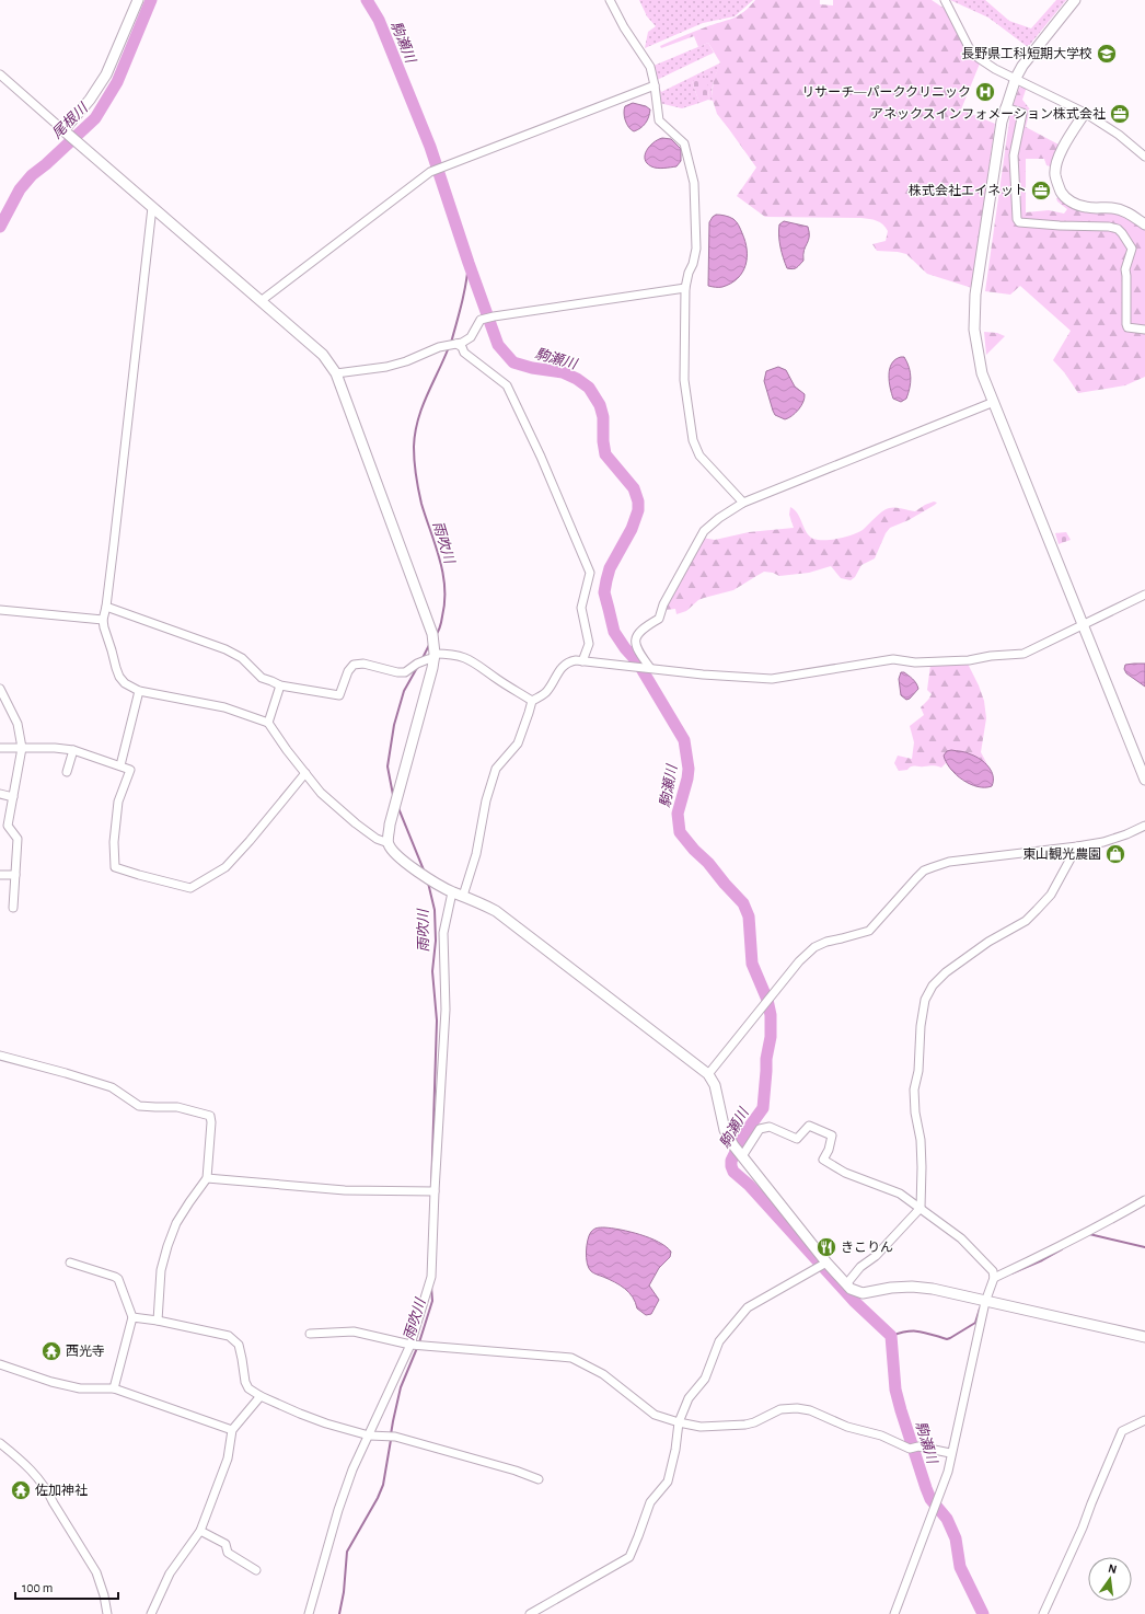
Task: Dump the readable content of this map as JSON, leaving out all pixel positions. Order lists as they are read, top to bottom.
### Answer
{
  "water": ["駒瀬川", "尾根川", "雨吹川"],
  "places": {
    "school or university": ["長野県工科短期大学校"],
    "hospital": ["リサーチ―パーククリニック"],
    "office": ["アネックスインフォメーション株式会社", "株式会社エイネット"],
    "shop": ["東山観光農園"],
    "restaurant": ["きこりん"],
    "temple": ["西光寺", "佐加神社"]
  },
  "scale_bar": "100 m",
  "north": "top"
}
